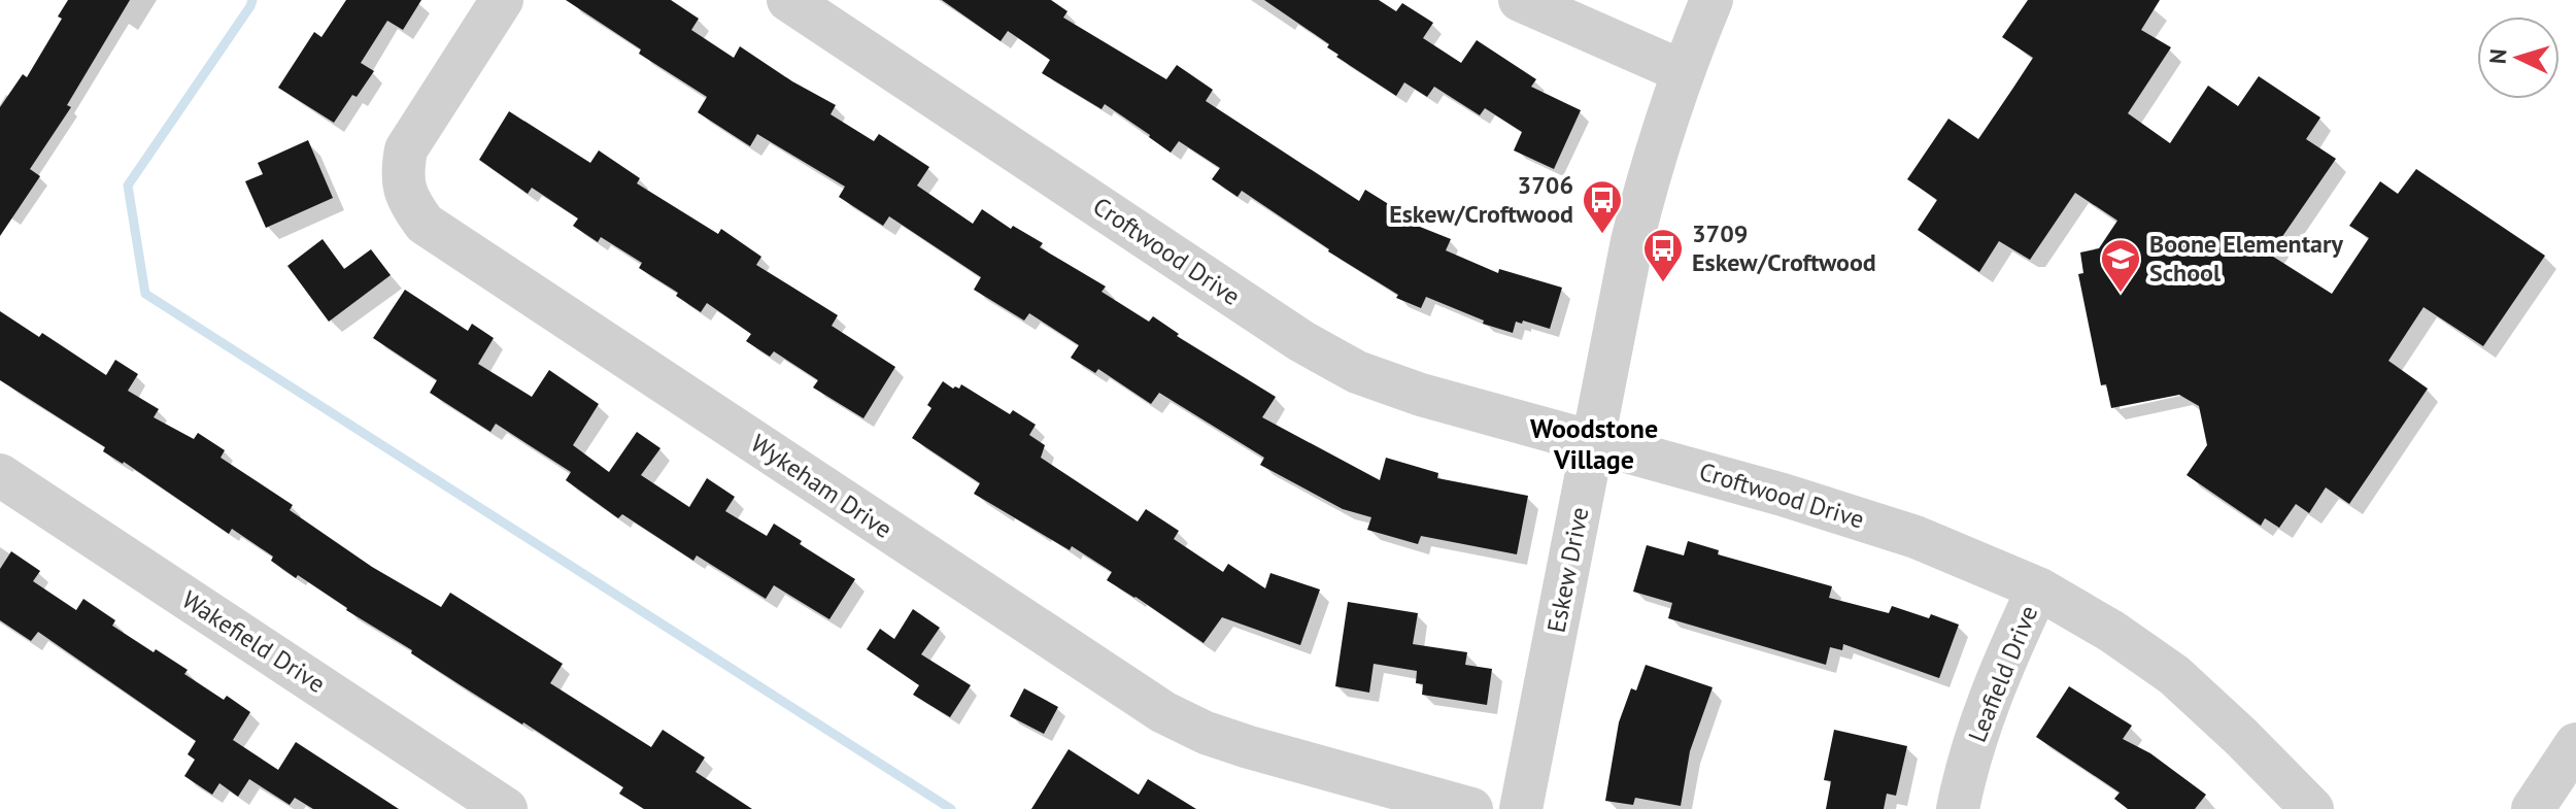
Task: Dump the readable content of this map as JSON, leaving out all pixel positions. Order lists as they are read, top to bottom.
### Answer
{
  "streets": {
    "street": [
      "Croftwood Drive",
      "Wykeham Drive",
      "Eskew Drive",
      "Wakefield Drive",
      "Leafield Drive"
    ]
  },
  "crossings": [
    ["Croftwood Drive", "Eskew Drive"],
    ["Croftwood Drive", "Leafield Drive"]
  ],
  "districts": ["Woodstone Village"],
  "places": {
    "bus stop": ["3706 Eskew/Croftwood", "3709 Eskew/Croftwood"],
    "school or university": ["Boone Elementary School"]
  },
  "north": "left"
}
